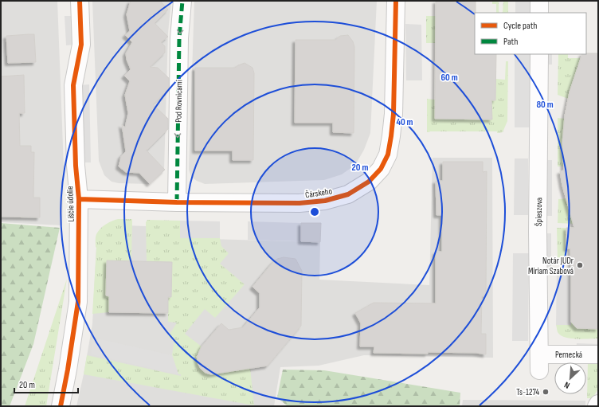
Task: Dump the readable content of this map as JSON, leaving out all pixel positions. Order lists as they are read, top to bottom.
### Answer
{
  "streets": {
    "street": [
      "Pod Rovnicami",
      "Čárskeho",
      "Líščie údolie",
      "Špieszova",
      "Pernecká"
    ]
  },
  "crossings": [
    ["Pod Rovnicami", "Čárskeho"],
    ["Čárskeho", "Líščie údolie"],
    ["Špieszova", "Pernecká"]
  ],
  "one_way": ["Pod Rovnicami"],
  "places": ["Notár JUDr Miriam Szabová", "Ts-1274"],
  "legend": ["Cycle path", "Path"],
  "scale_bar": "20 m",
  "north": "bottom left",
  "rings": [
    "60 m",
    "80 m",
    "40 m",
    "20 m"
  ]
}
